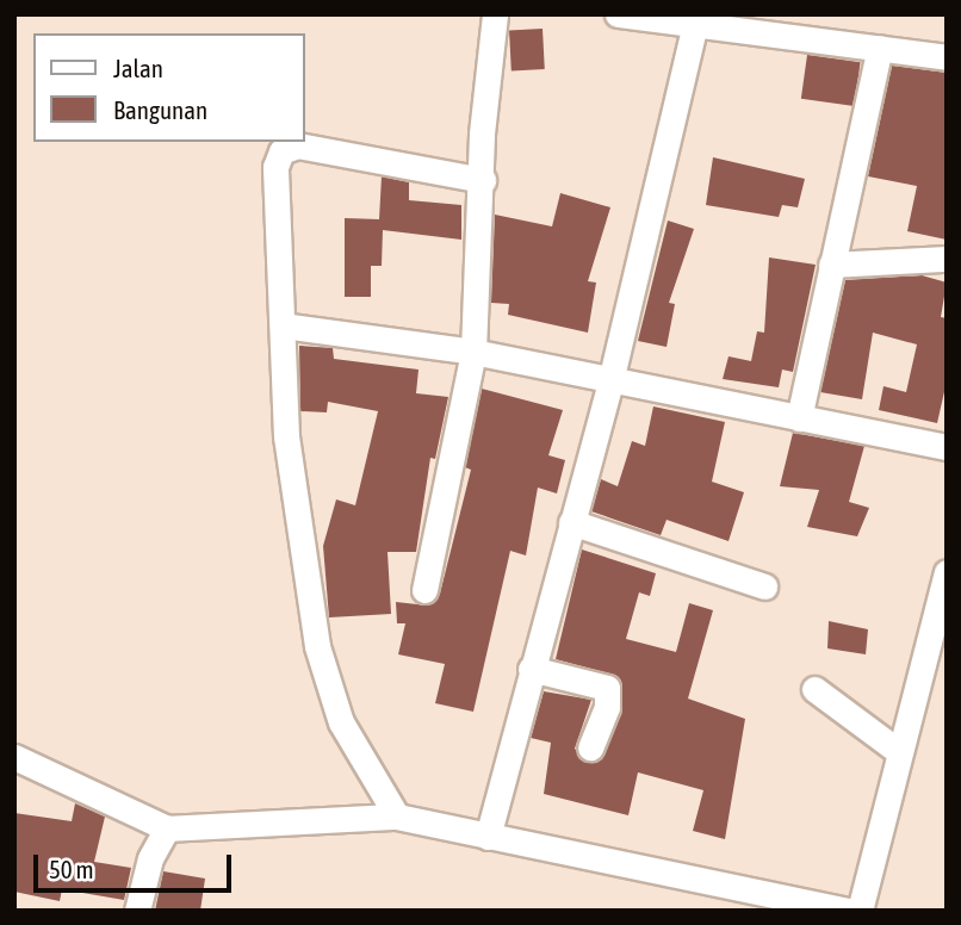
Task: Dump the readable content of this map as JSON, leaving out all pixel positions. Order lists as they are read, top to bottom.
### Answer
{
  "legend": ["Jalan", "Bangunan"],
  "scale_bar": "50 m"
}
